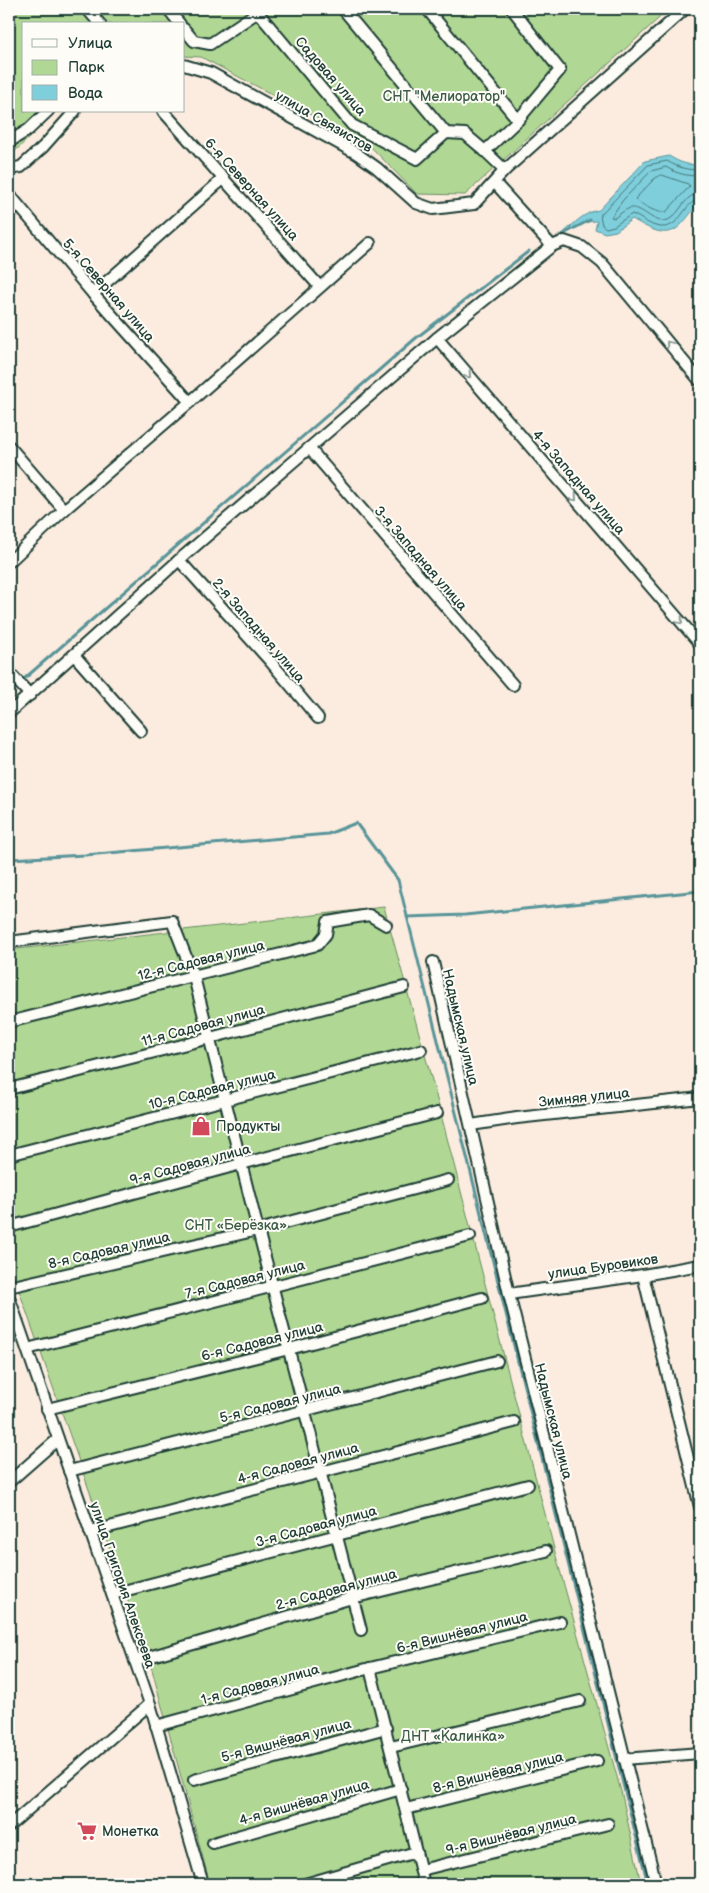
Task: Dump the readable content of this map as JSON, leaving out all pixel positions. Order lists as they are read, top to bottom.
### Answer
{
  "streets": {
    "street": [
      "Садовая улица",
      "улица Связистов",
      "6-я Северная улица",
      "5-я Северная улица",
      "4-я Западная улица",
      "3-я Западная улица",
      "2-я Западная улица",
      "12-я Садовая улица",
      "11-я Садовая улица",
      "Надымская улица",
      "10-я Садовая улица",
      "Зимняя улица",
      "9-я Садовая улица",
      "8-я Садовая улица",
      "улица Буровиков",
      "7-я Садовая улица",
      "6-я Садовая улица",
      "5-я Садовая улица",
      "4-я Садовая улица",
      "3-я Садовая улица",
      "улица Григория Алексеева",
      "2-я Садовая улица",
      "6-я Вишнёвая улица",
      "1-я Садовая улица",
      "5-я Вишнёвая улица",
      "8-я Вишнёвая улица",
      "4-я Вишнёвая улица",
      "9-я Вишнёвая улица"
    ]
  },
  "crossings": [
    ["Надымская улица", "Зимняя улица"],
    ["Надымская улица", "улица Буровиков"],
    ["7-я Садовая улица", "улица Григория Алексеева"],
    ["6-я Садовая улица", "улица Григория Алексеева"],
    ["5-я Садовая улица", "улица Григория Алексеева"],
    ["4-я Садовая улица", "улица Григория Алексеева"],
    ["3-я Садовая улица", "улица Григория Алексеева"],
    ["улица Григория Алексеева", "2-я Садовая улица"],
    ["улица Григория Алексеева", "1-я Садовая улица"],
    ["6-я Вишнёвая улица", "1-я Садовая улица"]
  ],
  "one_way": ["4-я Западная улица"],
  "parks": ["СНТ \"Мелиоратор\"", "СНТ «Берёзка»", "ДНТ «Калинка»"],
  "places": {
    "shop": ["Продукты"],
    "supermarket": ["Монетка"]
  },
  "legend": ["Улица", "Парк", "Вода"]
}
